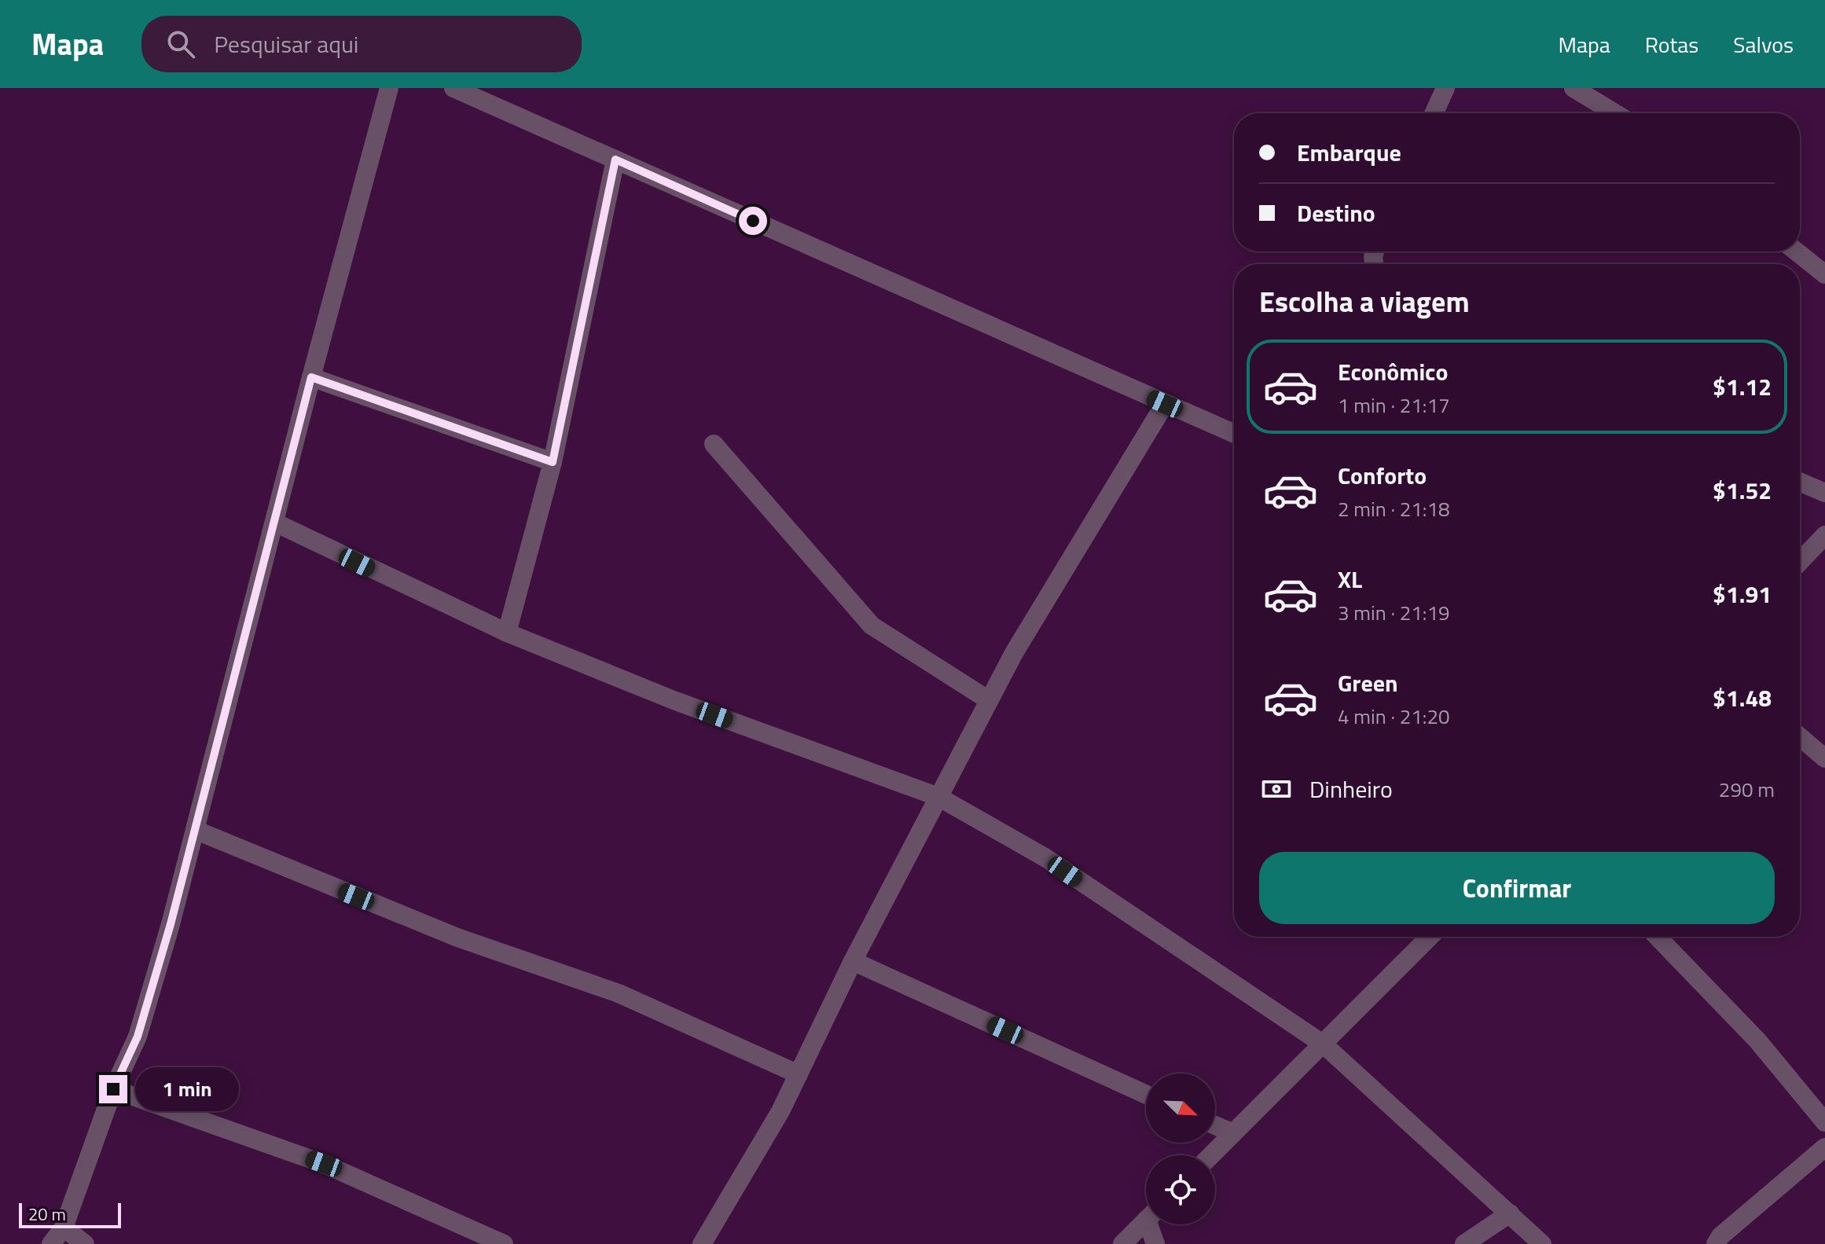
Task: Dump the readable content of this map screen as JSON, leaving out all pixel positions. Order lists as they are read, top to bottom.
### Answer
{
  "scale_bar": "20 m",
  "north": "bottom right",
  "page": {
    "header": "Mapa",
    "search": "Pesquisar aqui",
    "nav": ["Mapa", "Rotas", "Salvos"],
    "banner": ["Embarque", "Destino"],
    "heading": "Escolha a viagem",
    "list": [
      {
        "name": "Econômico",
        "note": "1 min · 21:17",
        "value": "$1.12"
      },
      {
        "name": "Conforto",
        "note": "2 min · 21:18",
        "value": "$1.52"
      },
      {
        "name": "XL",
        "note": "3 min · 21:19",
        "value": "$1.91"
      },
      {
        "name": "Green",
        "note": "4 min · 21:20",
        "value": "$1.48"
      }
    ],
    "pay": ["Dinheiro", "290 m"],
    "buttons": "Confirmar",
    "bubble": "1 min",
    "scale": "20 m"
  }
}
